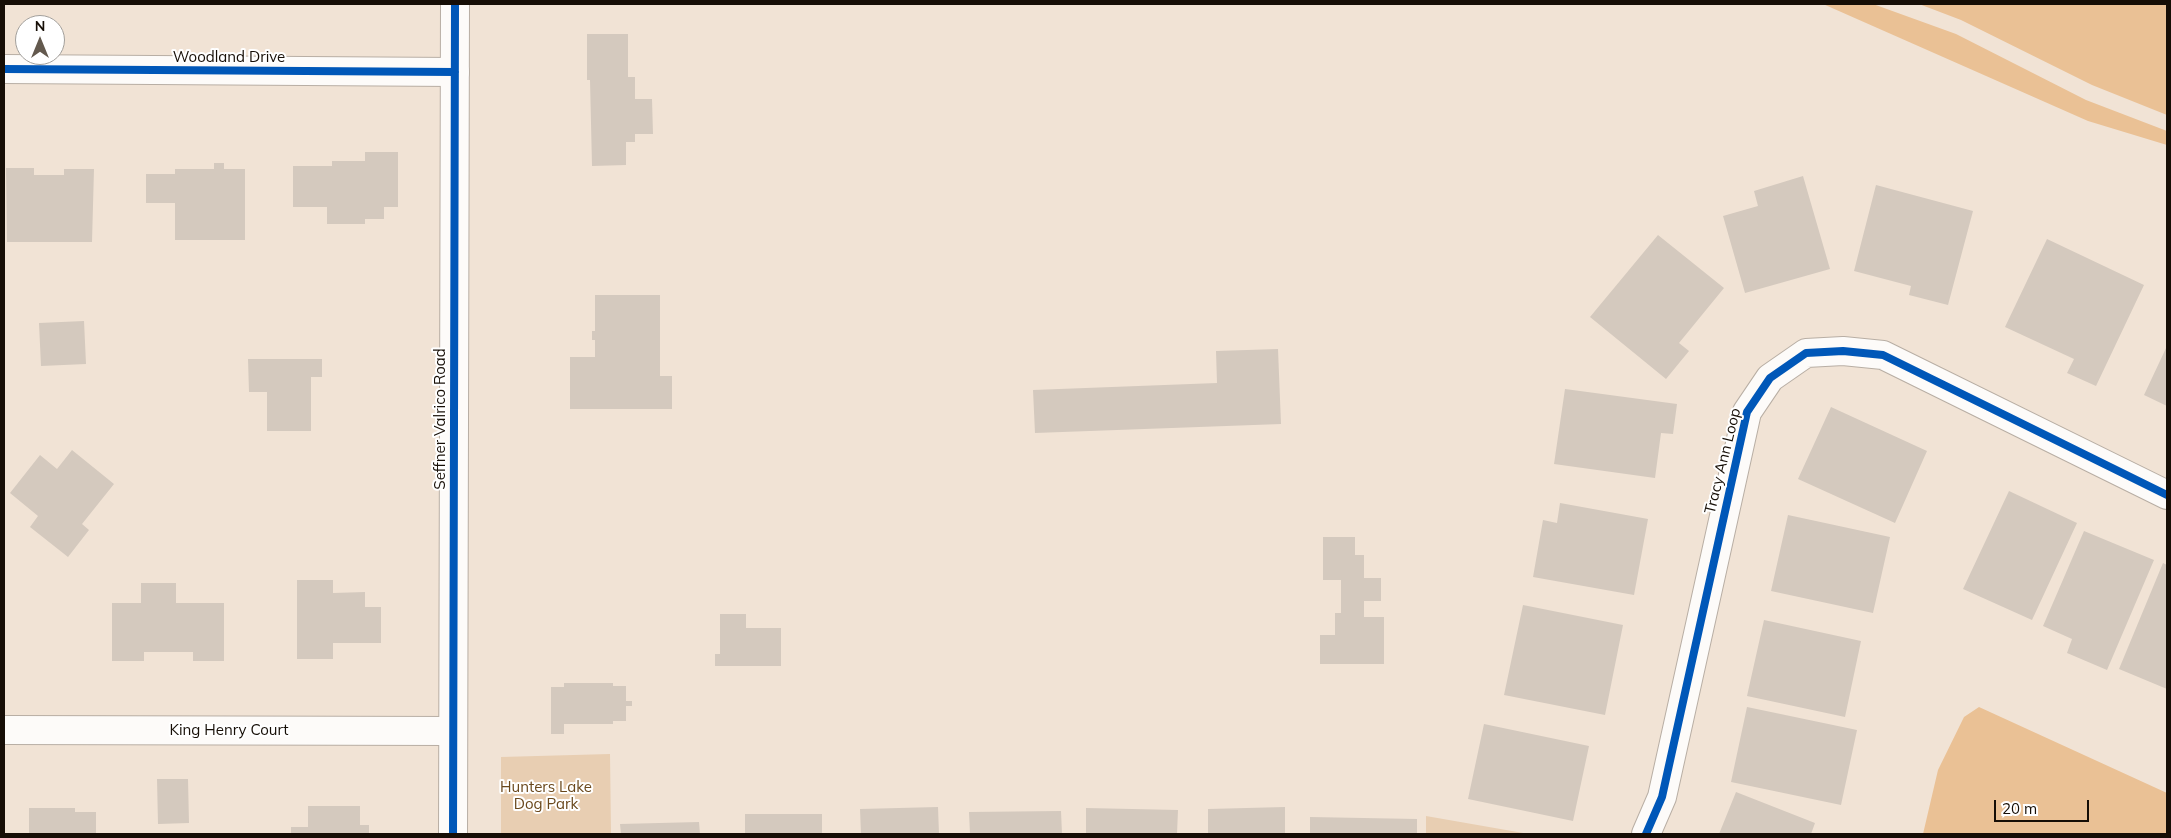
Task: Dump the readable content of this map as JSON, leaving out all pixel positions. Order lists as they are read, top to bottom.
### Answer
{
  "streets": {
    "street": [
      "Woodland Drive",
      "Seffner Valrico Road",
      "Tracy Ann Loop",
      "King Henry Court"
    ]
  },
  "crossings": [
    ["Woodland Drive", "Seffner Valrico Road"],
    ["Seffner Valrico Road", "King Henry Court"]
  ],
  "parks": ["Hunters Lake Dog Park"],
  "scale_bar": "20 m",
  "north": "top"
}
